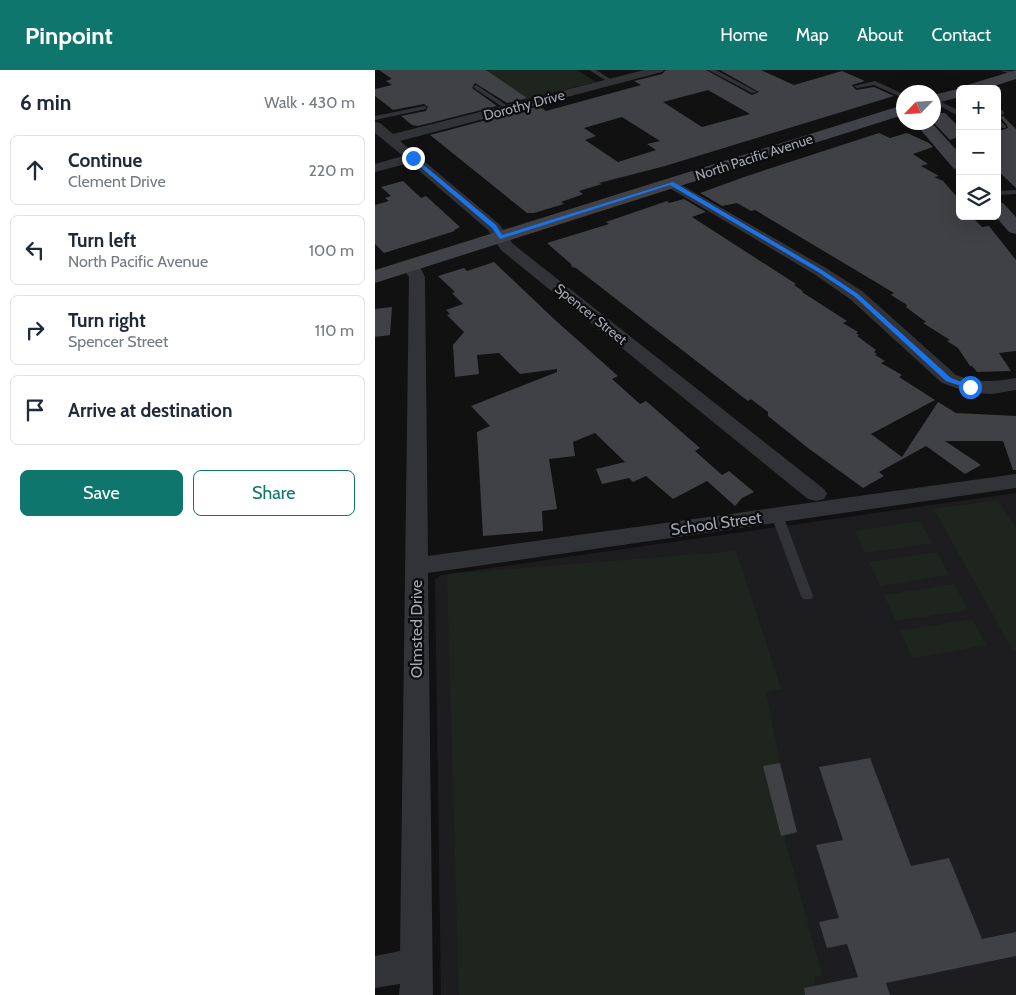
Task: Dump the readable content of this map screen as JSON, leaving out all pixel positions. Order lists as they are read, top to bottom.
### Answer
{
  "streets": {
    "street": [
      "Dorothy Drive",
      "North Pacific Avenue",
      "Spencer Street",
      "School Street",
      "Olmsted Drive"
    ]
  },
  "crossings": [
    ["Dorothy Drive", "Spencer Street"],
    ["North Pacific Avenue", "Spencer Street"],
    ["North Pacific Avenue", "Olmsted Drive"],
    ["School Street", "Olmsted Drive"]
  ],
  "north": "bottom left",
  "page": {
    "header": "Pinpoint",
    "nav": [
      "Home",
      "Map",
      "About",
      "Contact"
    ],
    "heading": ["6 min", "Walk · 430 m"],
    "map_buttons": ["+", "−"],
    "list": [
      ["Continue", "Clement Drive", "220 m"],
      ["Turn left", "North Pacific Avenue", "100 m"],
      ["Turn right", "Spencer Street", "110 m"],
      "Arrive at destination"
    ],
    "buttons": ["Save", "Share"]
  }
}
